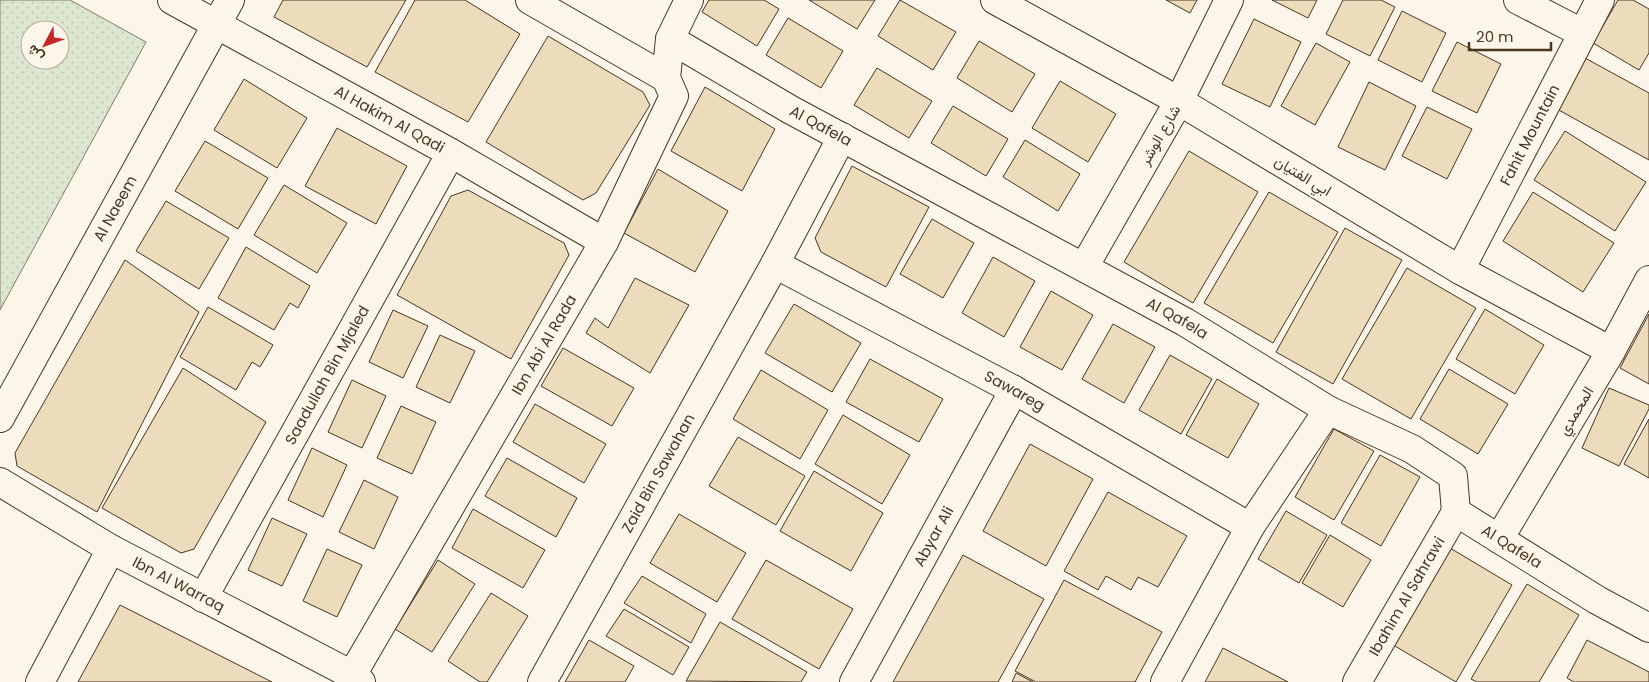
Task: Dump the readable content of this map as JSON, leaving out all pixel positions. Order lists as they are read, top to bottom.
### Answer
{
  "streets": {
    "street": [
      "Al Hakim Al Qadi",
      "Al Qafela",
      "شارع الوشر",
      "Fahit Mountain",
      "ابي الفتيان",
      "Al Naeem",
      "Ibn Abi Al Rada",
      "Saadullah Bin Mjaled",
      "Sawareg",
      "المحمدي",
      "Zaid Bin Sawahan",
      "Abyar Ali",
      "Ibn Al Warraq",
      "Ibahim Al Sahrawi"
    ]
  },
  "crossings": [
    ["Al Hakim Al Qadi", "Al Naeem"],
    ["Al Hakim Al Qadi", "Ibn Abi Al Rada"],
    ["Al Hakim Al Qadi", "Saadullah Bin Mjaled"],
    ["Al Qafela", "شارع الوشر"],
    ["Al Qafela", "Ibn Abi Al Rada"],
    ["Al Qafela", "المحمدي"],
    ["Al Qafela", "Zaid Bin Sawahan"],
    ["Al Qafela", "Ibahim Al Sahrawi"],
    ["شارع الوشر", "ابي الفتيان"],
    ["Fahit Mountain", "ابي الفتيان"],
    ["ابي الفتيان", "المحمدي"],
    ["Ibn Abi Al Rada", "Ibn Al Warraq"],
    ["Saadullah Bin Mjaled", "Ibn Al Warraq"],
    ["Sawareg", "Zaid Bin Sawahan"],
    ["Sawareg", "Abyar Ali"]
  ],
  "scale_bar": "20 m",
  "north": "bottom left"
}
